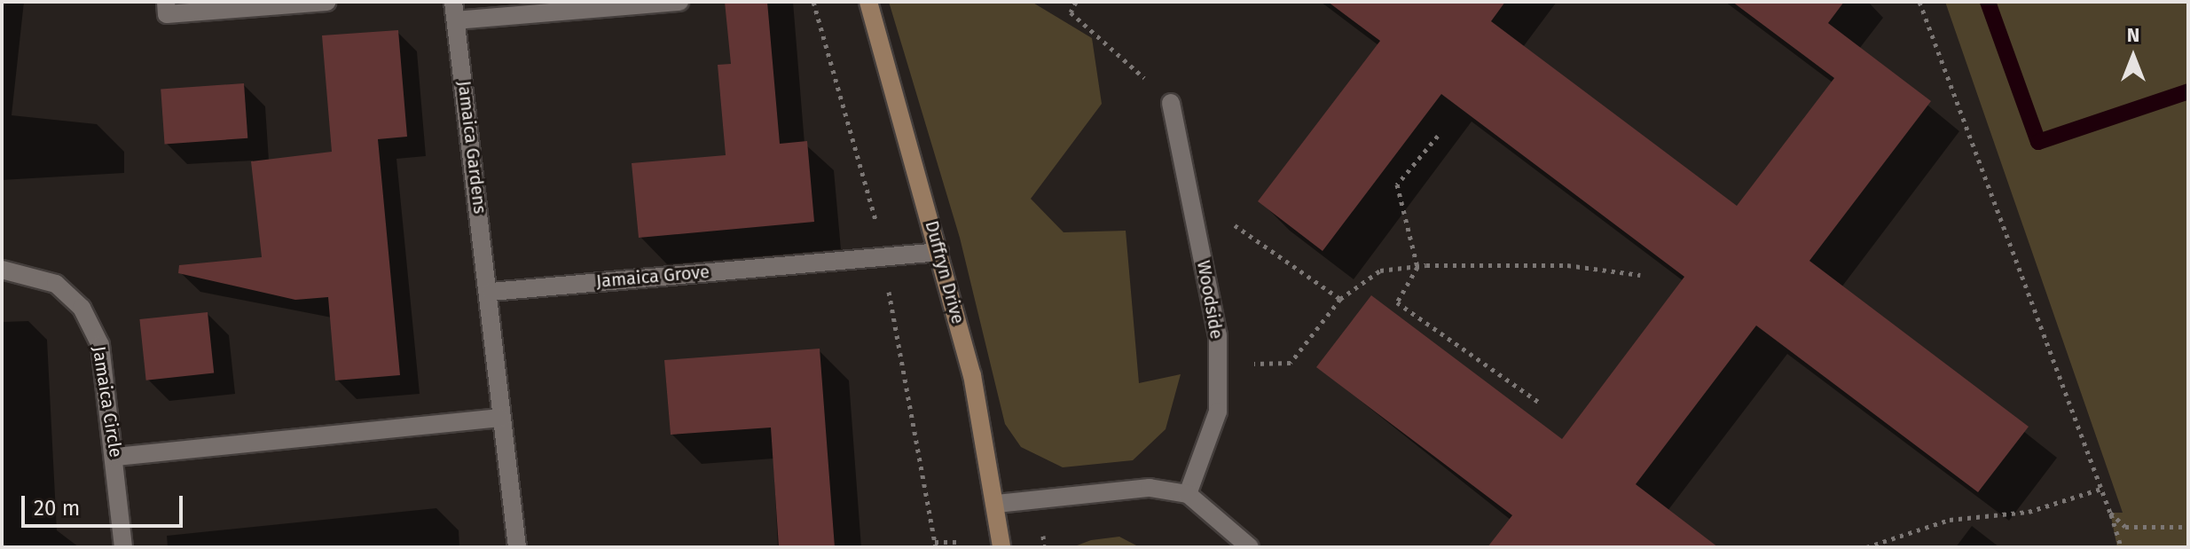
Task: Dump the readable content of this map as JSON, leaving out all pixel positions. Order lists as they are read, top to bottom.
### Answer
{
  "streets": {
    "street": [
      "Jamaica Gardens",
      "Duffryn Drive",
      "Jamaica Grove",
      "Woodside",
      "Jamaica Circle"
    ]
  },
  "crossings": [
    ["Jamaica Gardens", "Jamaica Grove"],
    ["Duffryn Drive", "Jamaica Grove"]
  ],
  "scale_bar": "20 m",
  "north": "top"
}
